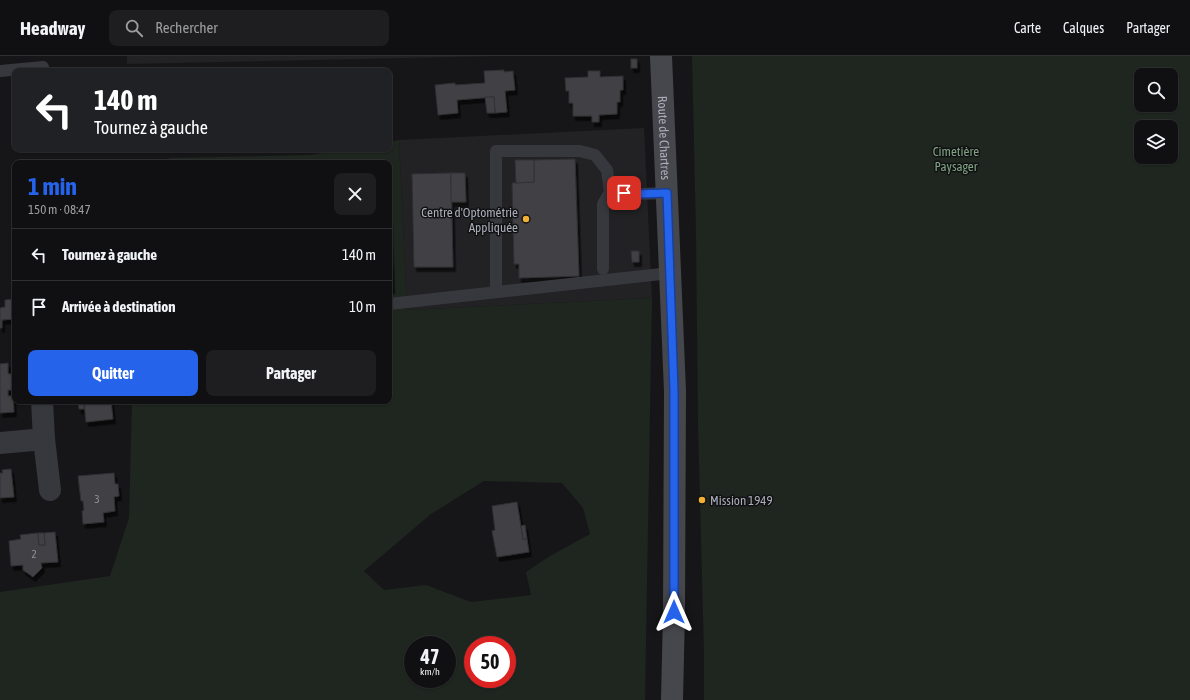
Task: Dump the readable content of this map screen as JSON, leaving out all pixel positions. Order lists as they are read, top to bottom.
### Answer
{
  "streets": {
    "main road": ["Route de Chartres"]
  },
  "parks": ["Cimetière Paysager"],
  "places": ["Centre d'Optométrie Appliquée", "Mission 1949"],
  "house_numbers": ["3", "2"],
  "page": {
    "header": "Headway",
    "search": "Rechercher",
    "nav": ["Carte", "Calques", "Partager"],
    "turn": ["140 m", "Tournez à gauche"],
    "heading": ["1 min", "150 m · 08:47"],
    "list": [
      {
        "name": "Tournez à gauche",
        "value": "140 m"
      },
      {
        "name": "Arrivée à destination",
        "value": "10 m"
      }
    ],
    "buttons": ["Quitter", "Partager"],
    "speed": "47 km/h",
    "limit": "50"
  }
}
